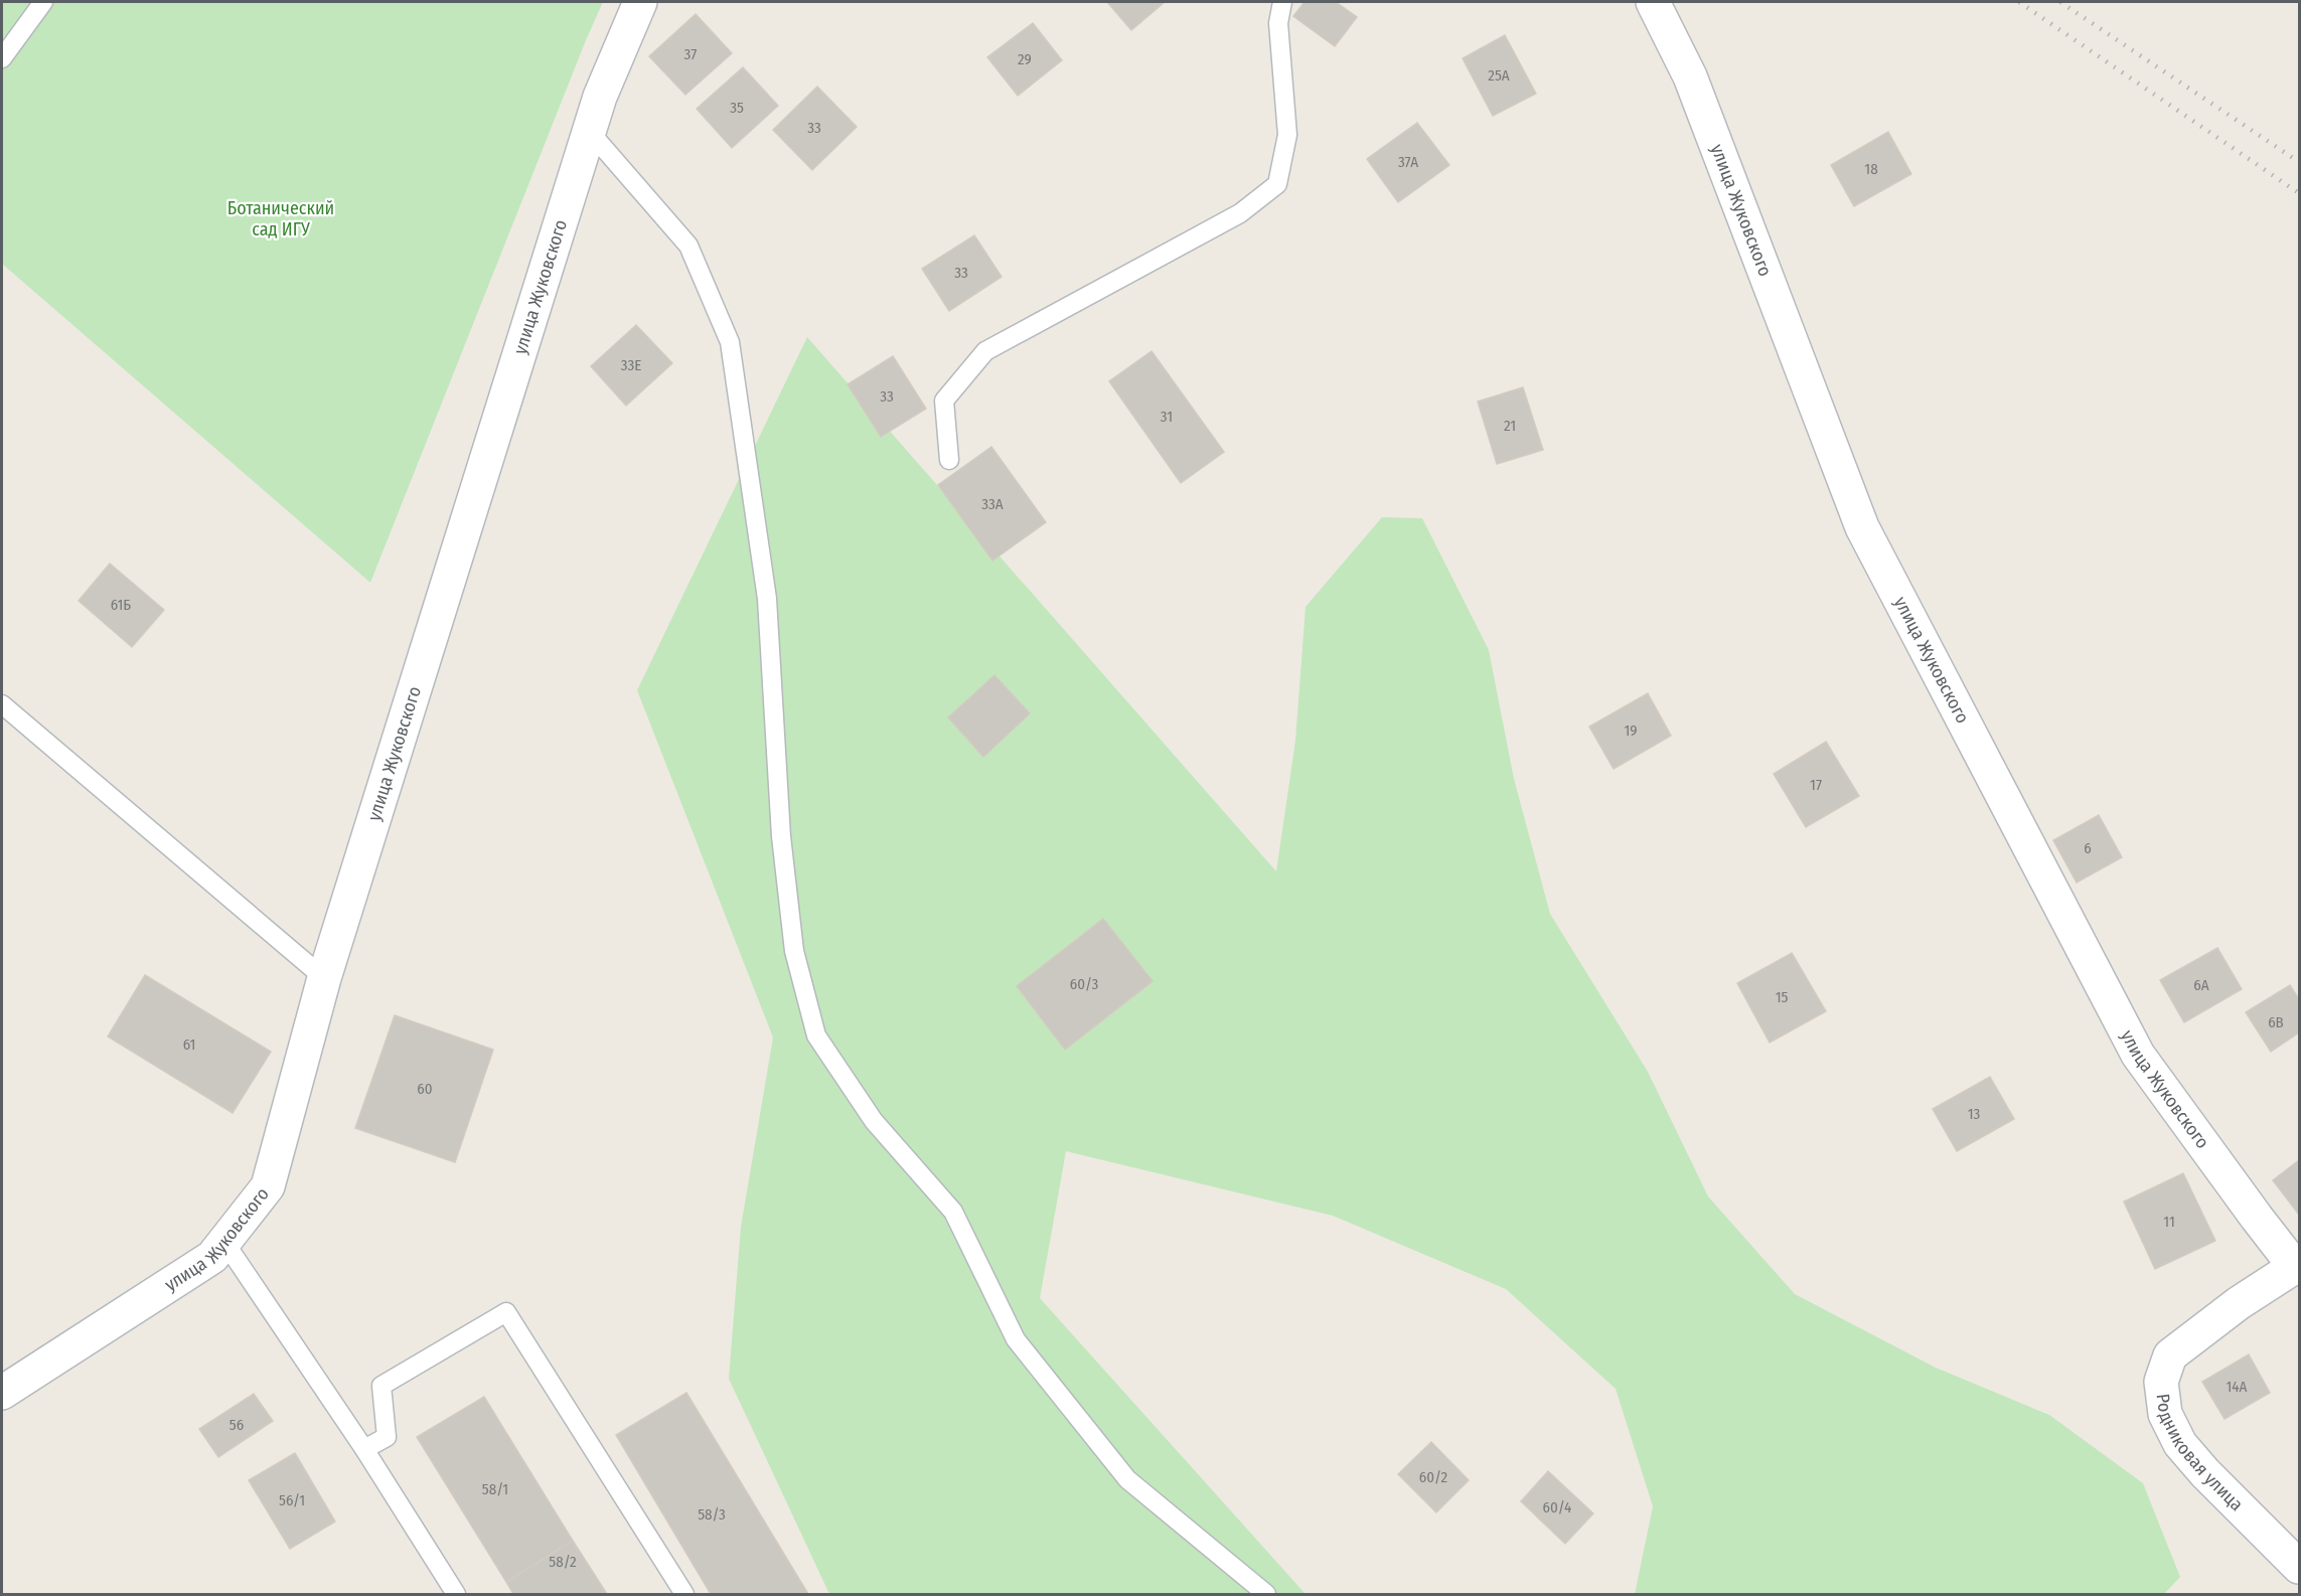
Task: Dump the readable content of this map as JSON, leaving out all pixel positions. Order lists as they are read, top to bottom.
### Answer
{
  "streets": {
    "street": ["улица Жуковского", "Родниковая улица"]
  },
  "crossings": [
    ["улица Жуковского", "Родниковая улица"]
  ],
  "parks": ["Ботанический сад ИГУ"],
  "house_numbers": [
    "37",
    "29",
    "25А",
    "35",
    "33",
    "37А",
    "18",
    "33",
    "33Е",
    "33",
    "31",
    "21",
    "33А",
    "61Б",
    "19",
    "17",
    "6",
    "60/3",
    "6А",
    "15",
    "6В",
    "61",
    "60",
    "13",
    "11",
    "14А",
    "56",
    "60/2",
    "58/1",
    "56/1",
    "60/4",
    "58/3",
    "58/2"
  ]
}
